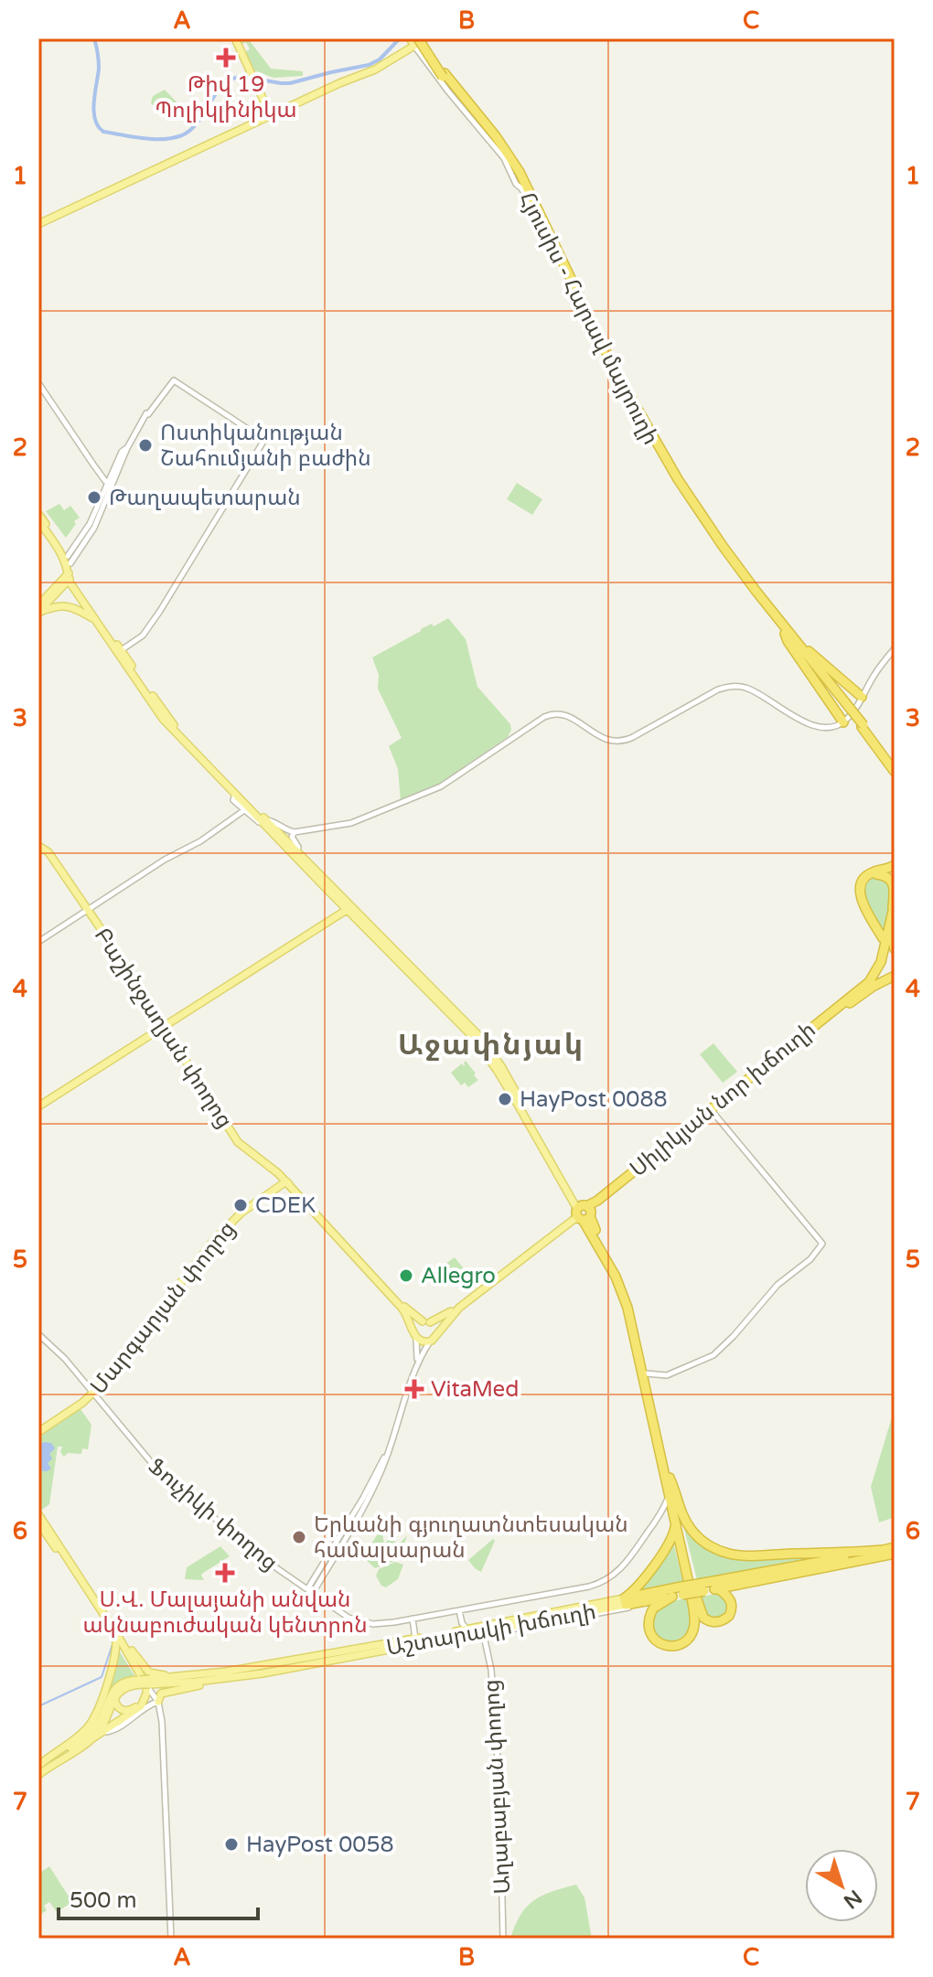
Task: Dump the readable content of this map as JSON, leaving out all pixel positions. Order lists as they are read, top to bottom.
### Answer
{
  "streets": {
    "highway": ["Հյուսիս - Հարավ մայրուղի", "Սիլիկյան նոր խճուղի", "Աշտարակի խճուղի"],
    "main road": ["Բաշինջաղյան փողոց", "Մարգարյան փողոց"],
    "street": ["Ֆուչիկի փողոց", "Աղաբաբյան փողոց"]
  },
  "crossings": [
    ["Բաշինջաղյան փողոց", "Մարգարյան փողոց"],
    ["Մարգարյան փողոց", "Ֆուչիկի փողոց"]
  ],
  "districts": ["Աջափնյակ"],
  "places": {
    "health": ["Թիվ 19 Պոլիկլինիկա", "VitaMed", "Ս.Վ. Մալայանի անվան ակնաբուժական կենտրոն"],
    "other": [
      "Ոստիկանության Շահումյանի բաժին",
      "Թաղապետարան",
      "HayPost 0088",
      "CDEK",
      "Allegro",
      "Երևանի գյուղատնտեսական համալսարան",
      "HayPost 0058"
    ]
  },
  "scale_bar": "500 m",
  "north": "bottom right",
  "grid": {
    "columns": ["A", "B", "C"],
    "rows": [
      "1",
      "2",
      "3",
      "4",
      "5",
      "6",
      "7"
    ]
  }
}
